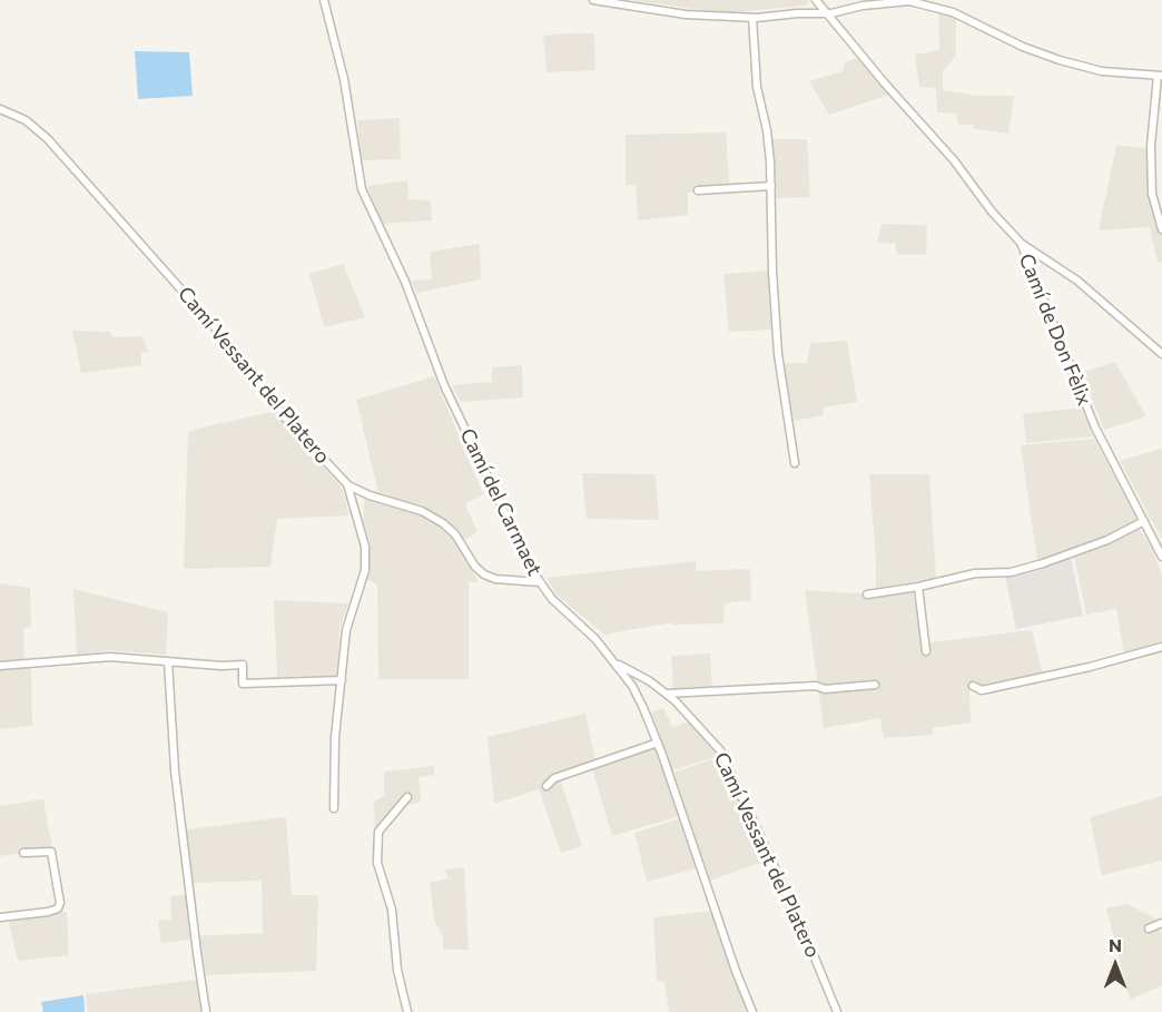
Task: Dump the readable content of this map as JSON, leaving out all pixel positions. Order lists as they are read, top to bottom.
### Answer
{
  "streets": {
    "street": ["Camí de Don Fèlix", "Camí Vessant del Platero", "Camí del Carmaet"]
  },
  "crossings": [
    ["Camí Vessant del Platero", "Camí del Carmaet"]
  ],
  "north": "top"
}
